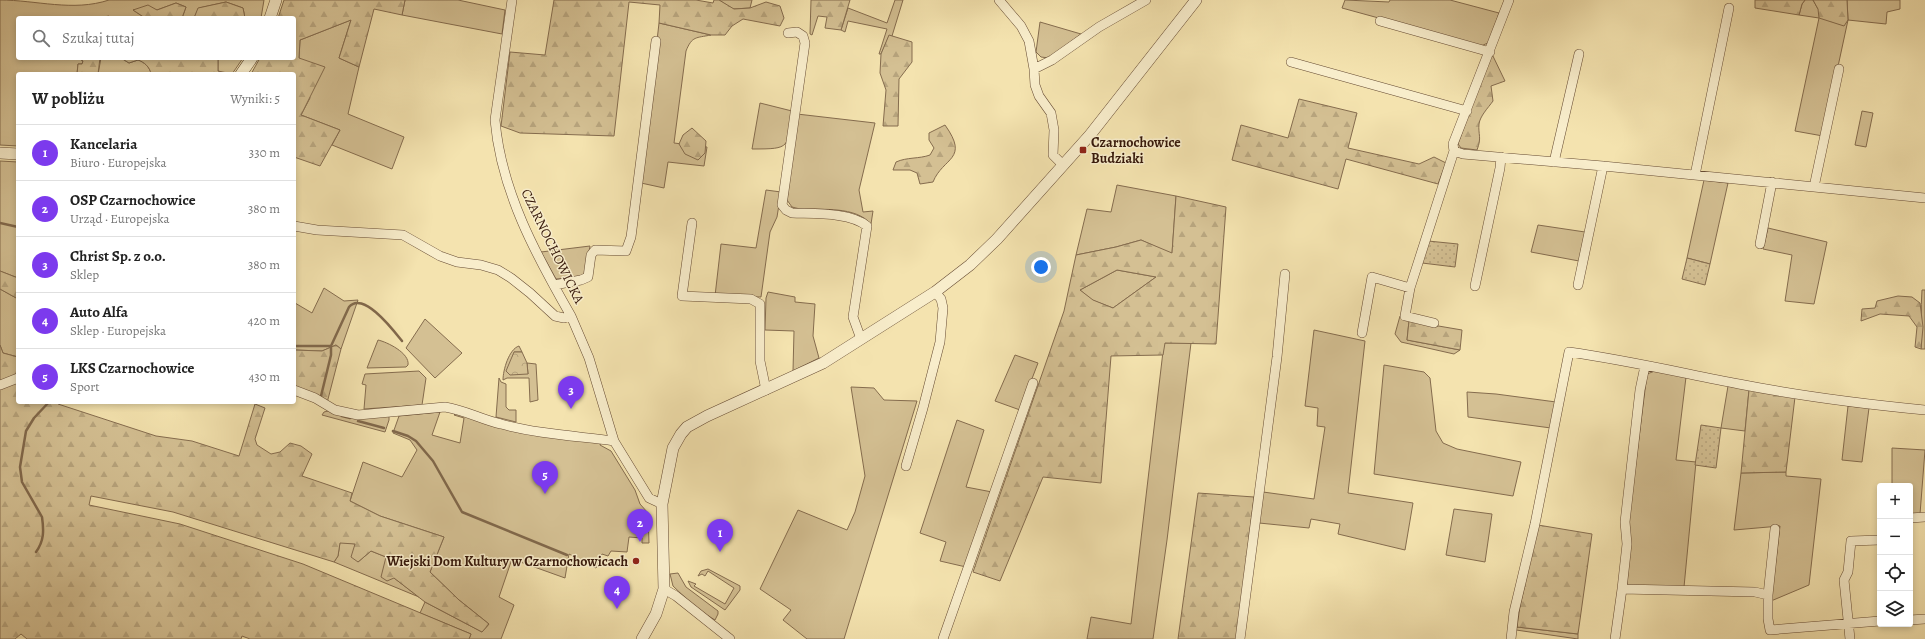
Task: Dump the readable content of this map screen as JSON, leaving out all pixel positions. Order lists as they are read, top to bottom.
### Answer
{
  "streets": {
    "street": ["CZARNOCHOWICKA"]
  },
  "places": {
    "transit": ["Czarnochowice Budziaki"],
    "other": ["Wiejski Dom Kultury w Czarnochowicach"]
  },
  "page": {
    "search": "Szukaj tutaj",
    "heading": ["W pobliżu", "Wyniki: 5"],
    "list": [
      {
        "mark": "1",
        "name": "Kancelaria",
        "note": "Biuro · Europejska",
        "value": "330 m"
      },
      {
        "mark": "2",
        "name": "OSP Czarnochowice",
        "note": "Urząd · Europejska",
        "value": "380 m"
      },
      {
        "mark": "3",
        "name": "Christ Sp. z o.o.",
        "note": "Sklep",
        "value": "380 m"
      },
      {
        "mark": "4",
        "name": "Auto Alfa",
        "note": "Sklep · Europejska",
        "value": "420 m"
      },
      {
        "mark": "5",
        "name": "LKS Czarnochowice",
        "note": "Sport",
        "value": "430 m"
      }
    ],
    "pins": [
      "3",
      "5",
      "2",
      "1",
      "4"
    ],
    "map_buttons": ["+", "−"]
  }
}
